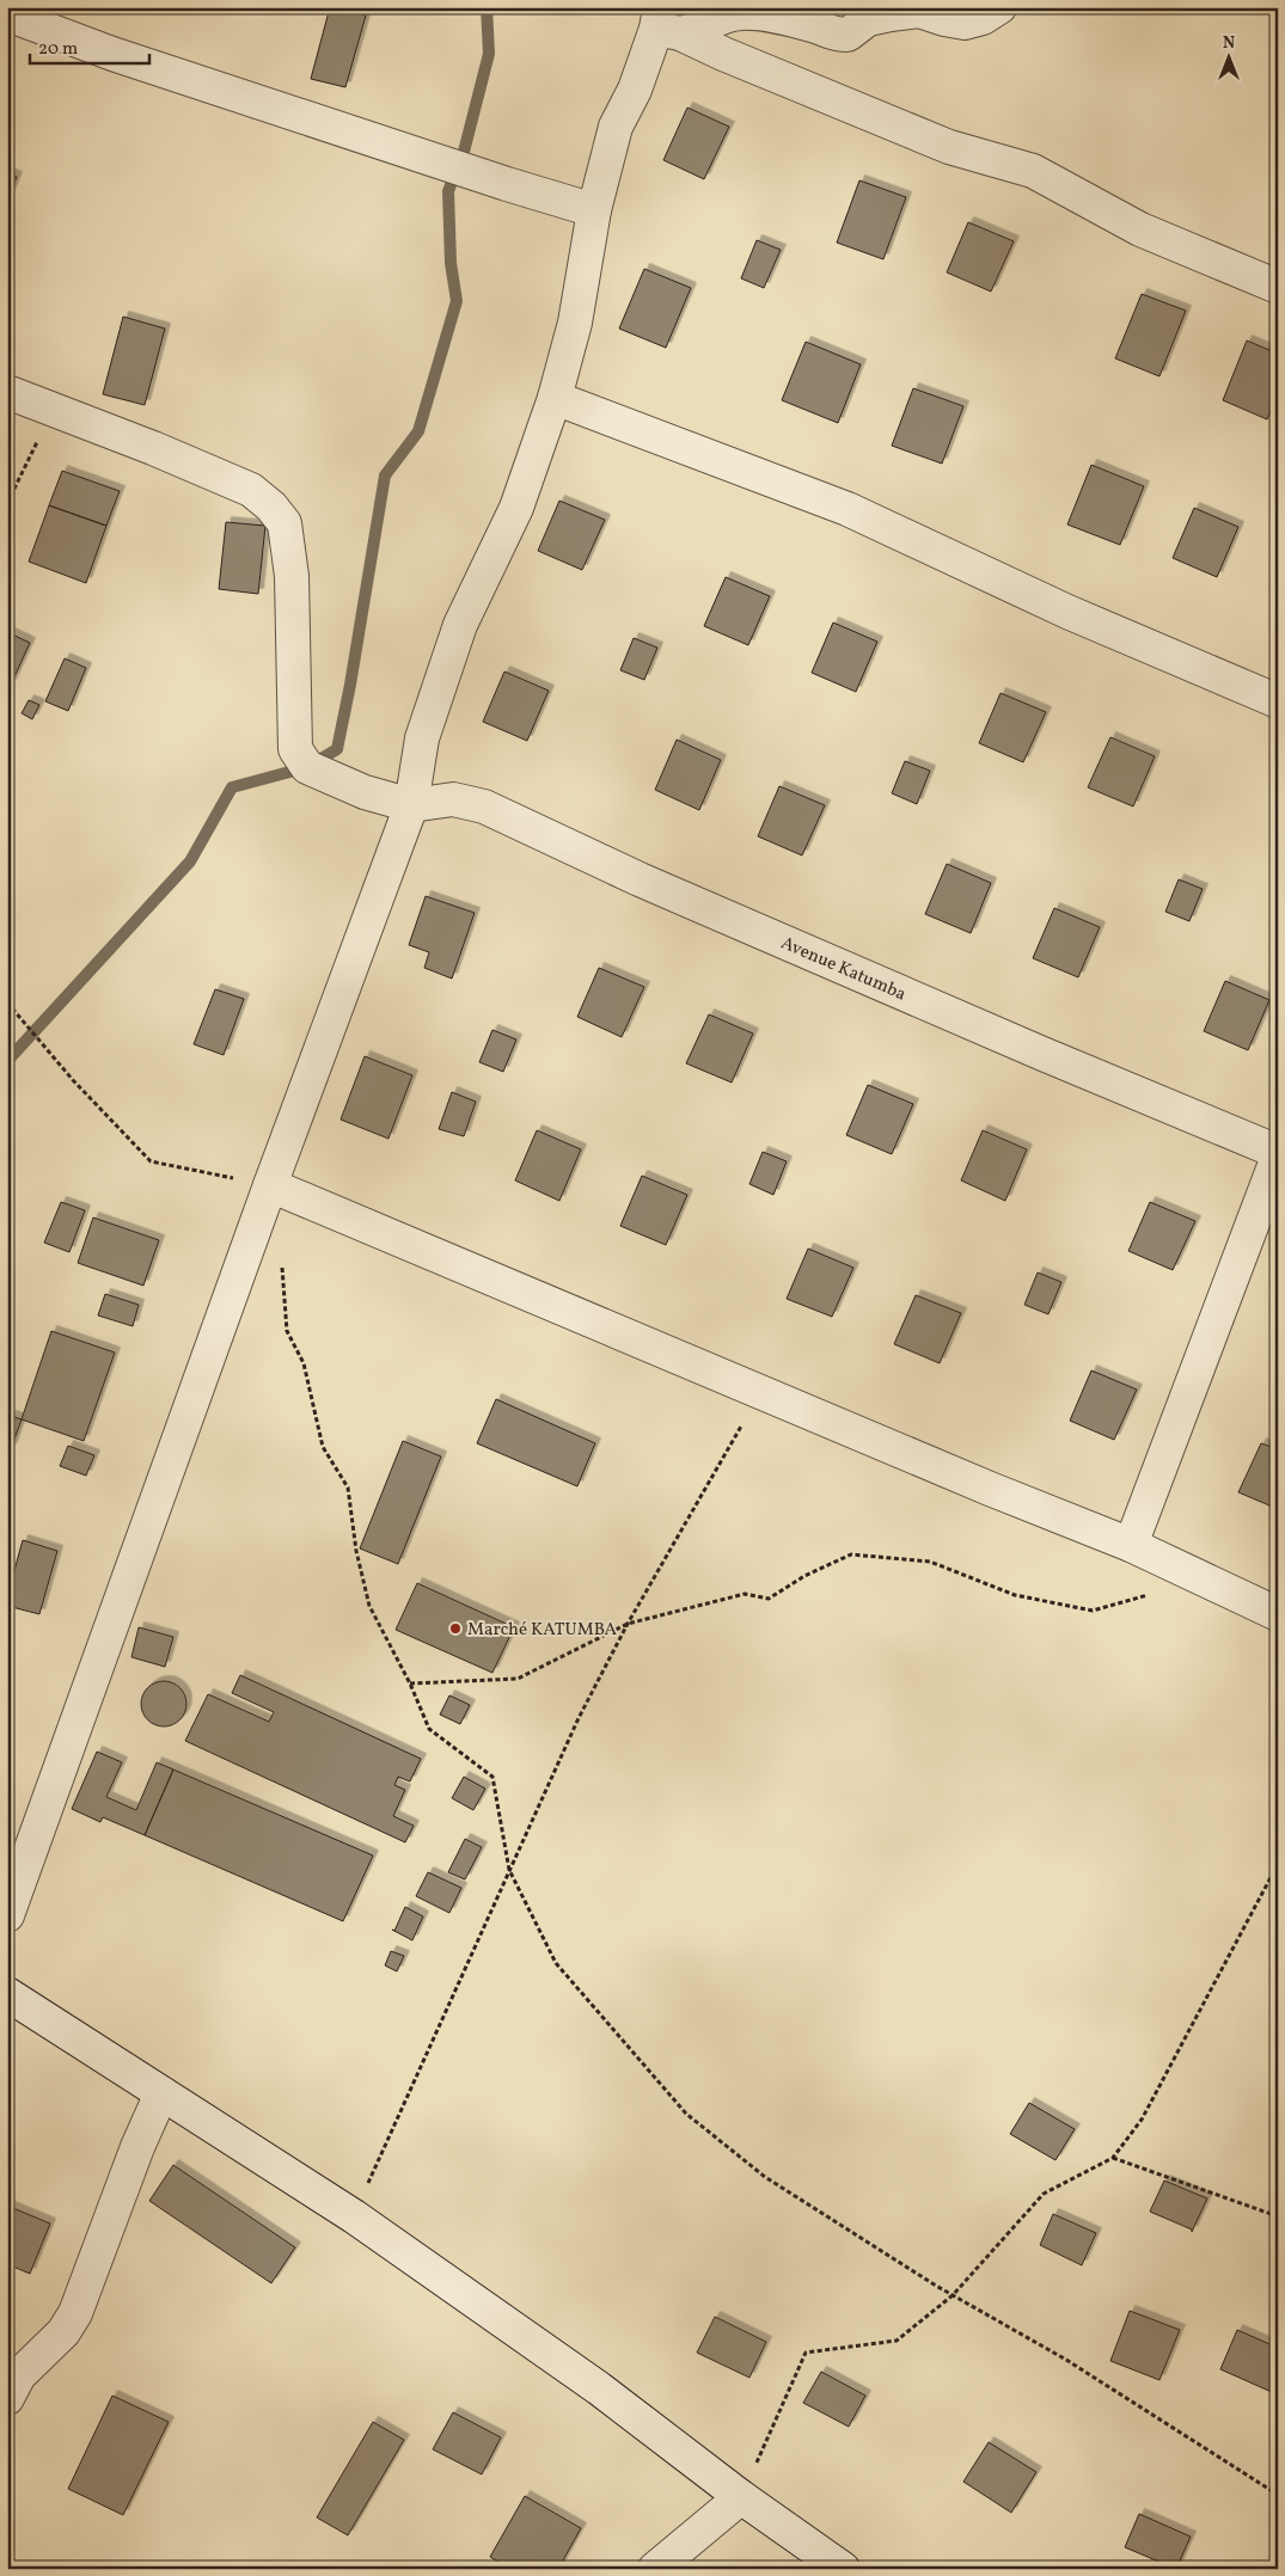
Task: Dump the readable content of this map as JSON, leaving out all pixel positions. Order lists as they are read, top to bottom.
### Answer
{
  "streets": {
    "street": ["Avenue Katumba"]
  },
  "places": ["Marché KATUMBA"],
  "scale_bar": "20 m",
  "north": "top"
}
